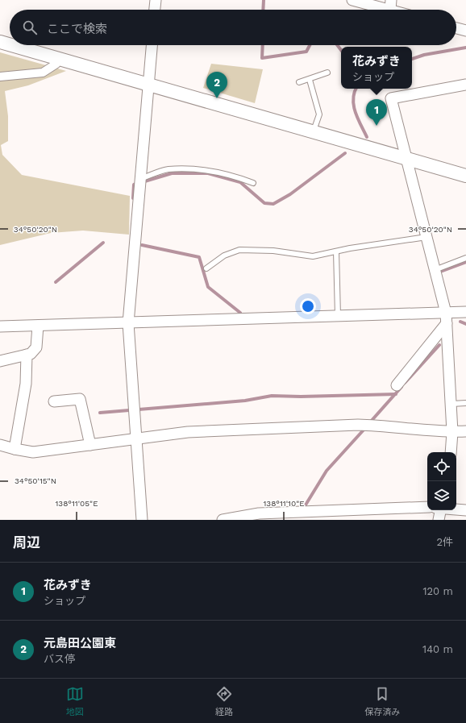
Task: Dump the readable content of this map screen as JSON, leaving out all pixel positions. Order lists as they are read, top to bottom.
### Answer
{
  "page": {
    "search": "ここで検索",
    "popup": ["花みずき", "ショップ"],
    "pins": ["2", "1"],
    "heading": ["周辺", "2件"],
    "list": [
      {
        "mark": "1",
        "name": "花みずき",
        "note": "ショップ",
        "value": "120 m"
      },
      {
        "mark": "2",
        "name": "元島田公園東",
        "note": "バス停",
        "value": "140 m"
      }
    ],
    "nav": ["地図", "経路", "保存済み"]
  },
  "coordinates": [
    "34°50'20\"N",
    "34°50'15\"N",
    "138°11'05\"E",
    "138°11'10\"E"
  ]
}
